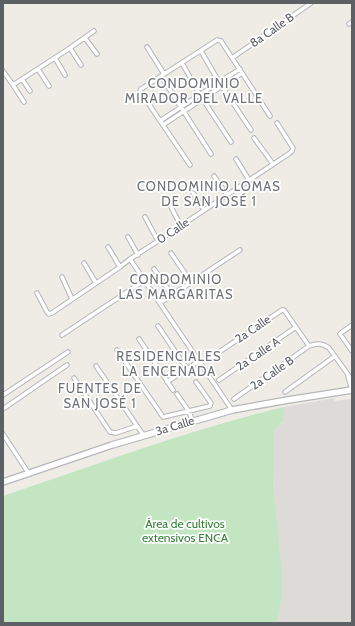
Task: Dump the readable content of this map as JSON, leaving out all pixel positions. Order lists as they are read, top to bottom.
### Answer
{
  "streets": {
    "main road": ["3a Calle"],
    "street": [
      "8a Calle B",
      "0 Calle",
      "2a Calle",
      "2a Calle A",
      "2a Calle B"
    ]
  },
  "crossings": [
    ["2a Calle", "2a Calle A"]
  ],
  "districts": [
    "CONDOMINIO MIRADOR DEL VALLE",
    "CONDOMINIO LOMAS DE SAN JOSÉ 1",
    "CONDOMINIO LAS MARGARITAS",
    "RESIDENCIALES LA ENCENADA",
    "FUENTES DE SAN JOSÉ 1"
  ],
  "parks": ["Área de cultivos extensivos ENCA"]
}
